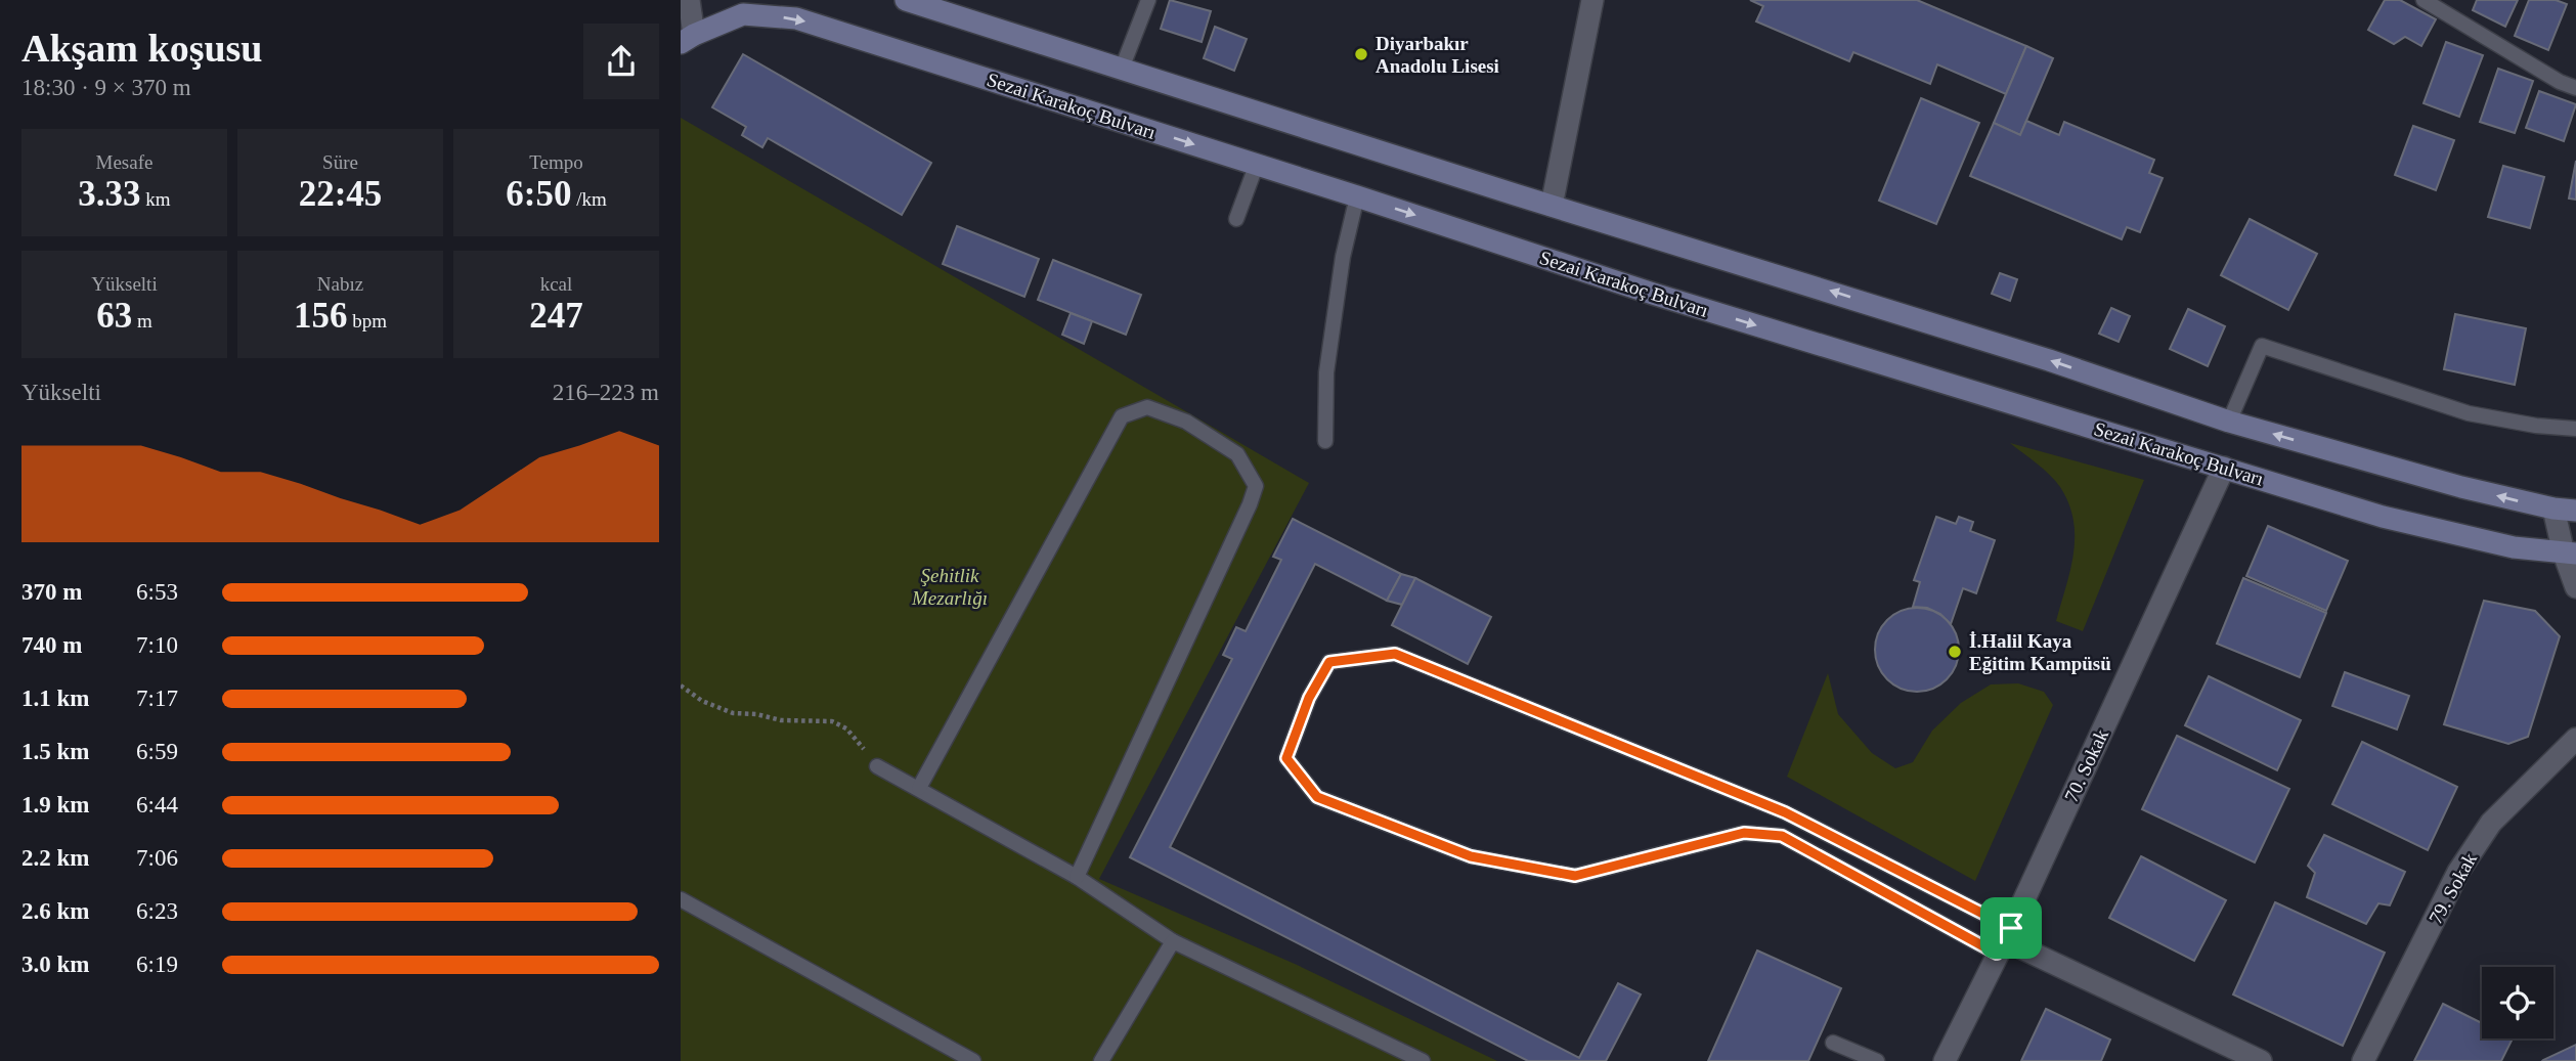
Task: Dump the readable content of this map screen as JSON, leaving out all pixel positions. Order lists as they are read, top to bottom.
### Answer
{
  "streets": {
    "street": ["Sezai Karakoç Bulvarı", "70. Sokak", "79. Sokak"]
  },
  "crossings": [
    ["Sezai Karakoç Bulvarı", "70. Sokak"]
  ],
  "parks": ["Şehitlik Mezarlığı"],
  "places": ["Diyarbakır Anadolu Lisesi", "İ.Halil Kaya Eğitim Kampüsü"],
  "page": {
    "heading": ["Akşam koşusu", "18:30 · 9 × 370 m"],
    "stats": [
      ["Mesafe", "3.33 km"],
      ["Süre", "22:45"],
      ["Tempo", "6:50 /km"],
      ["Yükselti", "63 m"],
      ["Nabız", "156 bpm"],
      ["kcal", "247"]
    ],
    "chart": ["Yükselti", "216–223 m"],
    "list": [
      {
        "name": "370 m",
        "note": "6:53"
      },
      {
        "name": "740 m",
        "note": "7:10"
      },
      {
        "name": "1.1 km",
        "note": "7:17"
      },
      {
        "name": "1.5 km",
        "note": "6:59"
      },
      {
        "name": "1.9 km",
        "note": "6:44"
      },
      {
        "name": "2.2 km",
        "note": "7:06"
      },
      {
        "name": "2.6 km",
        "note": "6:23"
      },
      {
        "name": "3.0 km",
        "note": "6:19"
      }
    ]
  }
}
